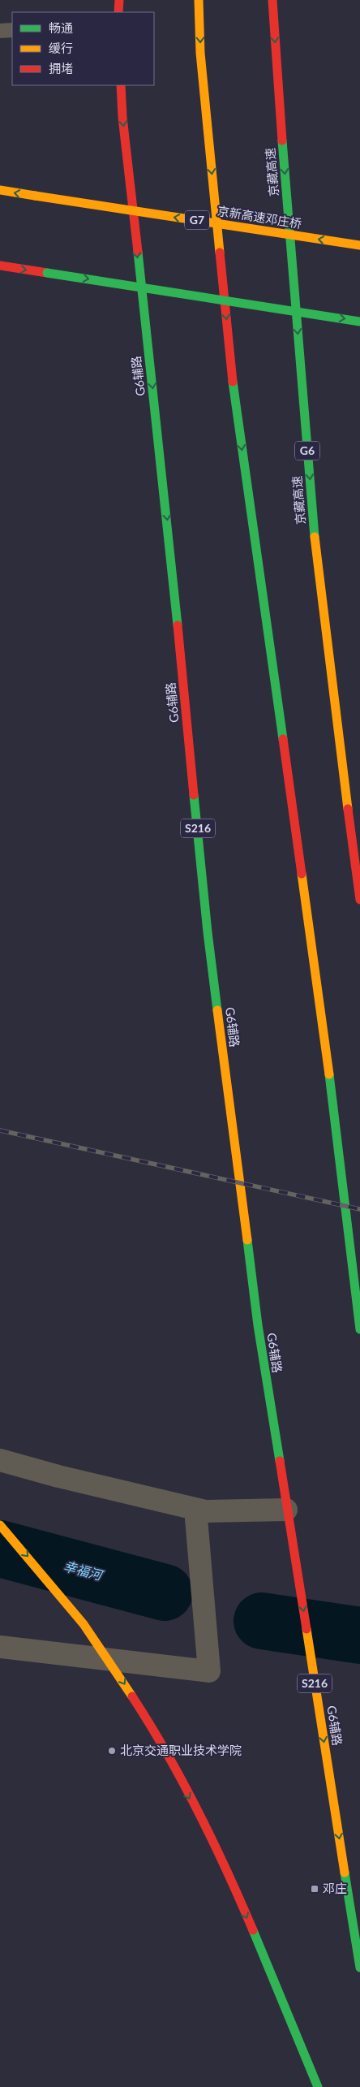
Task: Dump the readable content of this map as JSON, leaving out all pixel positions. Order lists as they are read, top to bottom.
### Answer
{
  "streets": {
    "main road": [
      "京藏高速",
      "京新高速邓庄桥",
      "G7",
      "G6辅路",
      "G6",
      "S216"
    ]
  },
  "one_way": ["G6辅路"],
  "water": ["幸福河"],
  "places": {
    "other": ["北京交通职业技术学院"],
    "transit": ["邓庄"]
  },
  "legend": ["畅通", "缓行", "拥堵"]
}
